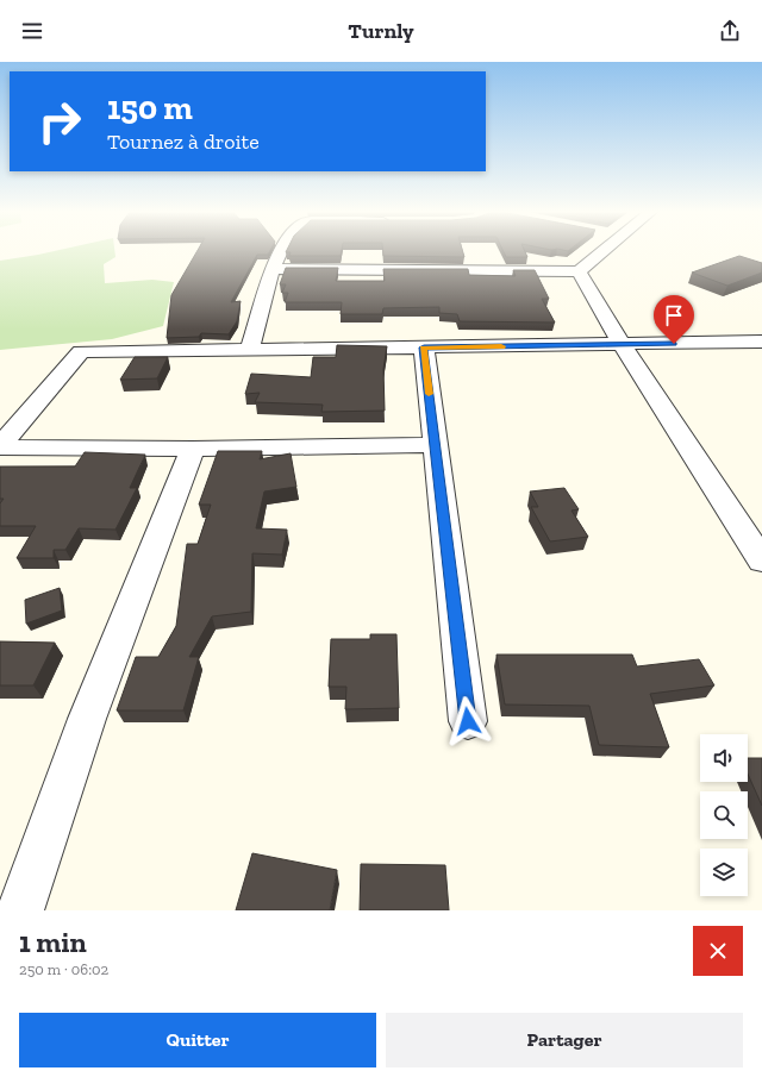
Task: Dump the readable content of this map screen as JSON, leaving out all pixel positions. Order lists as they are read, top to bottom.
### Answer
{
  "page": {
    "header": "Turnly",
    "turn": ["150 m", "Tournez à droite"],
    "heading": ["1 min", "250 m · 06:02"],
    "buttons": ["Quitter", "Partager"]
  }
}
